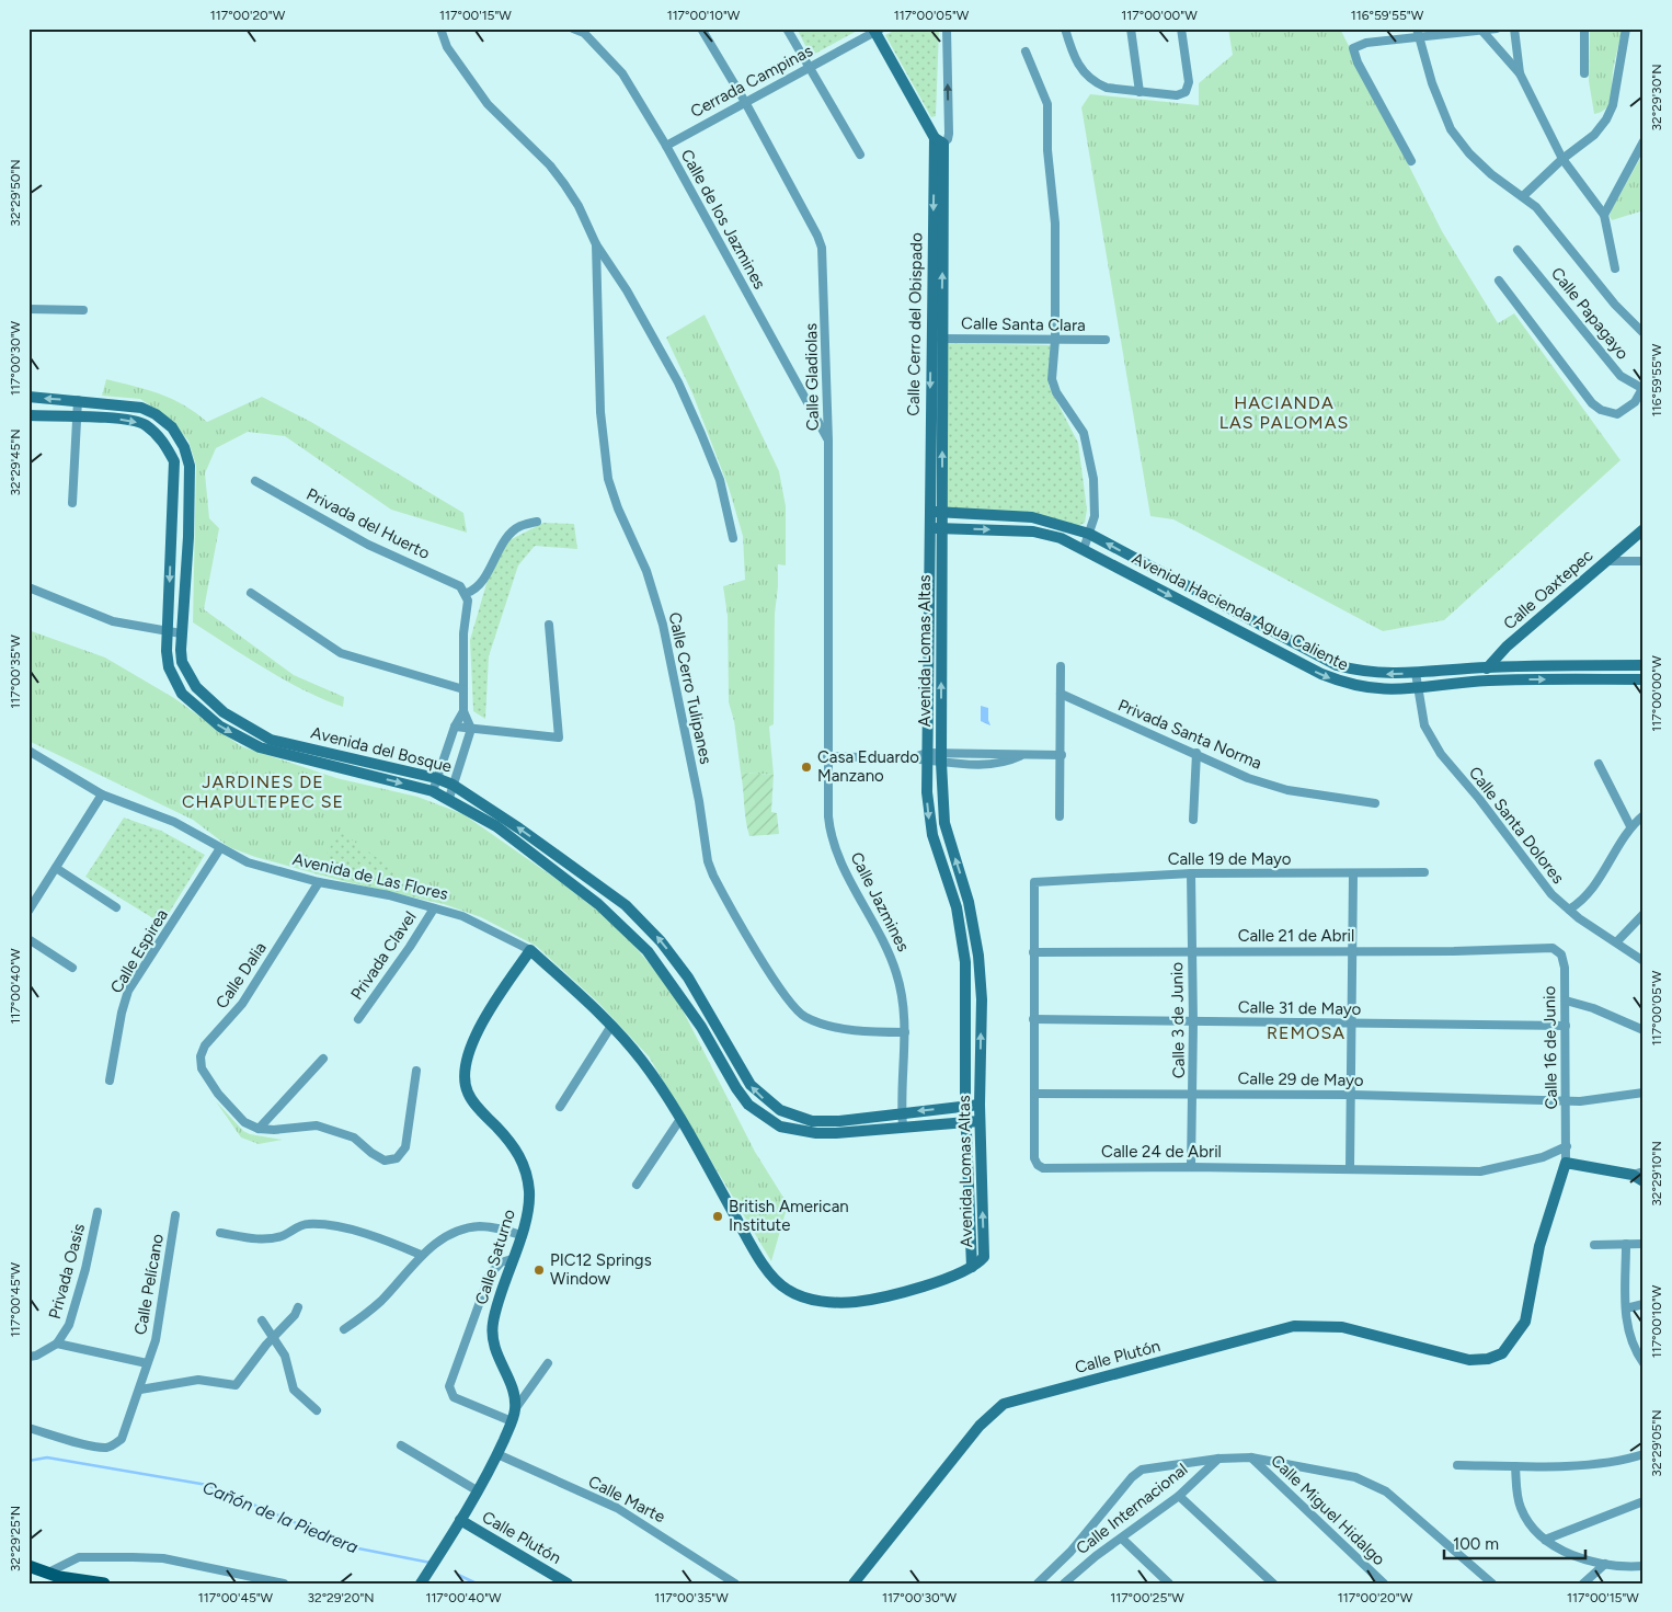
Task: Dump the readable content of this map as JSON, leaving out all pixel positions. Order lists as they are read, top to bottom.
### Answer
{
  "streets": {
    "main road": [
      "Calle Cerro del Obispado",
      "Calle Oaxtepec",
      "Avenida Hacienda Agua Caliente",
      "Avenida Lomas Altas",
      "Avenida del Bosque",
      "Avenida de Las Flores",
      "Calle Saturno",
      "Calle Plutón"
    ],
    "street": [
      "Cerrada Campinas",
      "Calle de los Jazmines",
      "Calle Papagayo",
      "Calle Santa Clara",
      "Calle Gladiolas",
      "Privada del Huerto",
      "Calle Cerro Tulipanes",
      "Privada Santa Norma",
      "Calle Santa Dolores",
      "Calle 19 de Mayo",
      "Calle Jazmines",
      "Calle 21 de Abril",
      "Calle Espirea",
      "Privada Clavel",
      "Calle Dalia",
      "Calle 31 de Mayo",
      "Calle 3 de Junio",
      "Calle 16 de Junio",
      "Calle 29 de Mayo",
      "Calle 24 de Abril",
      "Privada Oasis",
      "Calle Pelícano",
      "Calle Marte",
      "Calle Internacional",
      "Calle Miguel Hidalgo"
    ]
  },
  "crossings": [
    ["Cerrada Campinas", "Calle de los Jazmines"],
    ["Cerrada Campinas", "Calle Gladiolas"],
    ["Calle de los Jazmines", "Calle Gladiolas"],
    ["Calle Cerro del Obispado", "Calle Santa Clara"],
    ["Calle Cerro del Obispado", "Avenida Hacienda Agua Caliente"],
    ["Calle Cerro del Obispado", "Avenida Lomas Altas"],
    ["Calle Gladiolas", "Calle Jazmines"],
    ["Calle Oaxtepec", "Avenida Hacienda Agua Caliente"],
    ["Avenida Hacienda Agua Caliente", "Avenida Lomas Altas"],
    ["Avenida Hacienda Agua Caliente", "Calle Santa Dolores"],
    ["Avenida Lomas Altas", "Avenida del Bosque"],
    ["Avenida Lomas Altas", "Avenida de Las Flores"],
    ["Calle Cerro Tulipanes", "Calle Jazmines"],
    ["Avenida del Bosque", "Calle Jazmines"],
    ["Calle 19 de Mayo", "Calle 3 de Junio"],
    ["Calle 19 de Mayo", "Calle 24 de Abril"],
    ["Avenida de Las Flores", "Calle Espirea"],
    ["Avenida de Las Flores", "Privada Clavel"],
    ["Avenida de Las Flores", "Calle Dalia"],
    ["Avenida de Las Flores", "Calle Saturno"],
    ["Calle 21 de Abril", "Calle 3 de Junio"],
    ["Calle 21 de Abril", "Calle 16 de Junio"],
    ["Calle 21 de Abril", "Calle 24 de Abril"],
    ["Calle 31 de Mayo", "Calle 3 de Junio"],
    ["Calle 31 de Mayo", "Calle 16 de Junio"],
    ["Calle 31 de Mayo", "Calle 24 de Abril"],
    ["Calle 3 de Junio", "Calle 29 de Mayo"],
    ["Calle 3 de Junio", "Calle 24 de Abril"],
    ["Calle 16 de Junio", "Calle 29 de Mayo"],
    ["Calle 16 de Junio", "Calle 24 de Abril"],
    ["Calle 16 de Junio", "Calle Plutón"],
    ["Calle 29 de Mayo", "Calle 24 de Abril"],
    ["Privada Oasis", "Calle Pelícano"]
  ],
  "districts": ["HACIANDA LAS PALOMAS", "JARDINES DE CHAPULTEPEC SE", "REMOSA"],
  "water": ["Cañón de la Piedrera"],
  "places": ["Casa Eduardo Manzano", "British American Institute", "PIC12 Springs Window"],
  "scale_bar": "100 m",
  "coordinates": [
    "117°00'20\"W",
    "117°00'15\"W",
    "117°00'10\"W",
    "117°00'05\"W",
    "117°00'00\"W",
    "116°59'55\"W",
    "32°29'30\"N",
    "32°29'50\"N",
    "117°00'30\"W",
    "32°29'45\"N",
    "117°00'35\"W",
    "117°00'40\"W",
    "32°29'10\"N",
    "117°00'45\"W",
    "32°29'05\"N",
    "32°29'25\"N",
    "32°29'20\"N",
    "117°00'25\"W"
  ]
}
